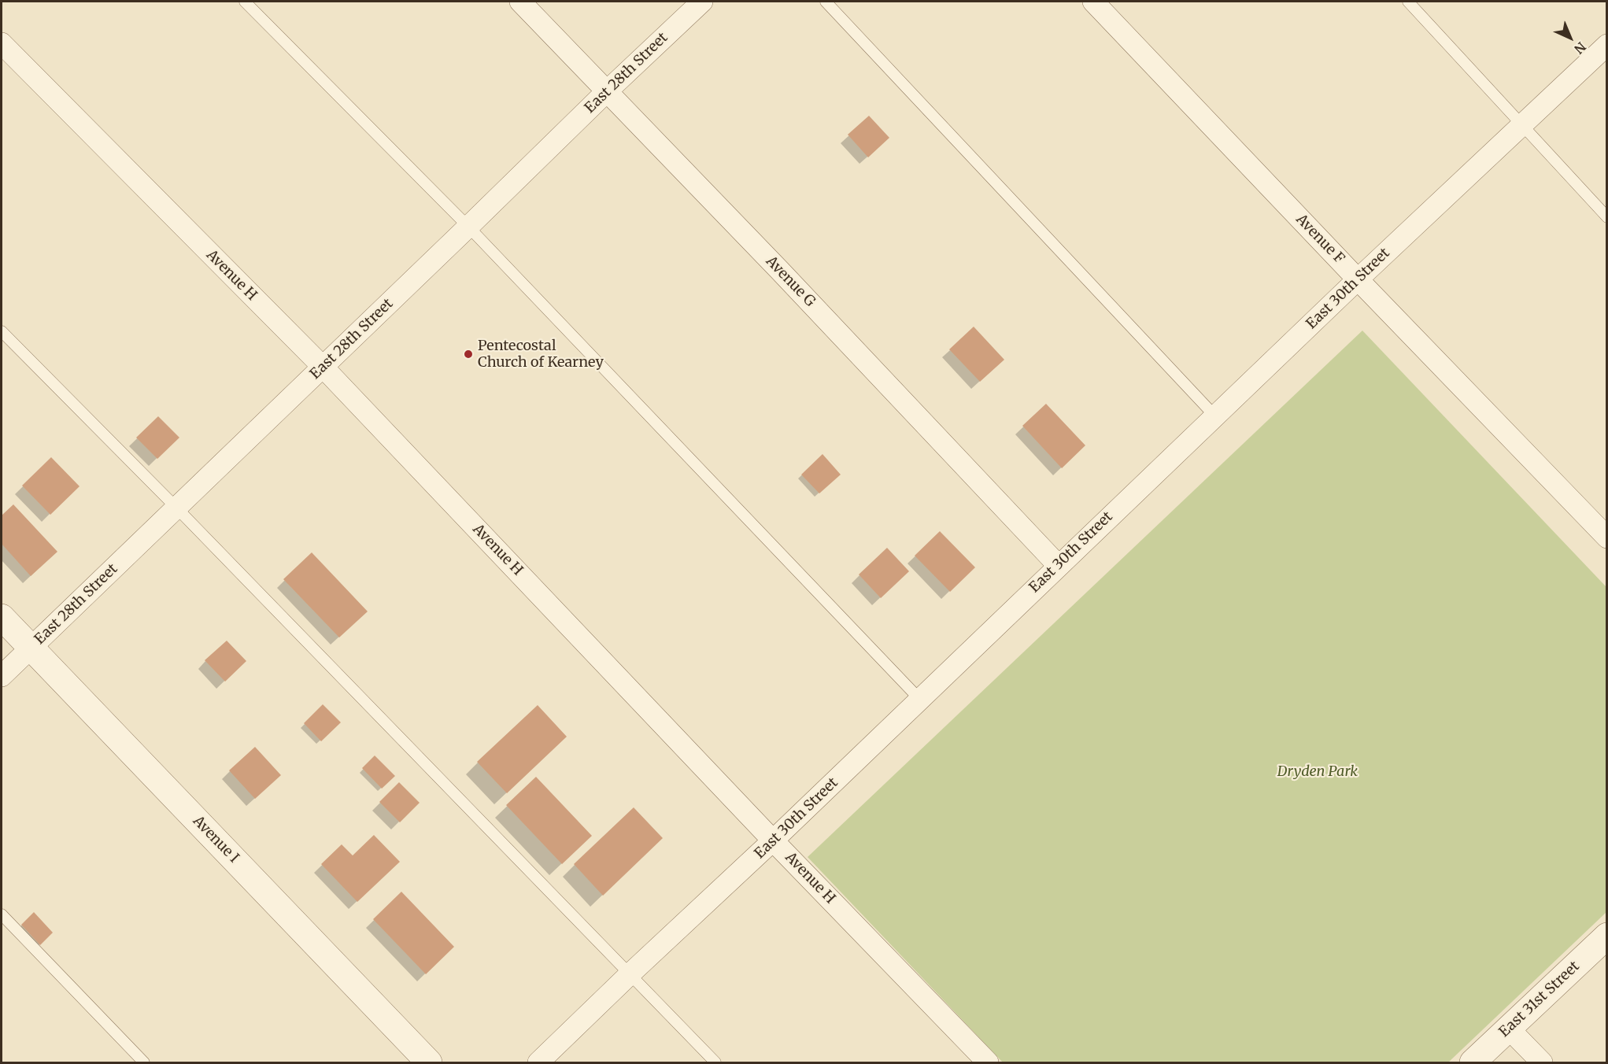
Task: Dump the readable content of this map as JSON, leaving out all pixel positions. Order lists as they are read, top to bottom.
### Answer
{
  "streets": {
    "street": [
      "East 28th Street",
      "Avenue F",
      "Avenue H",
      "Avenue G",
      "East 30th Street",
      "Avenue I",
      "East 31st Street"
    ]
  },
  "crossings": [
    ["East 28th Street", "Avenue H"],
    ["East 28th Street", "Avenue G"],
    ["East 28th Street", "Avenue I"],
    ["Avenue F", "East 30th Street"],
    ["Avenue H", "East 30th Street"],
    ["Avenue G", "East 30th Street"]
  ],
  "parks": ["Dryden Park"],
  "places": ["Pentecostal Church of Kearney"],
  "north": "bottom right"
}
